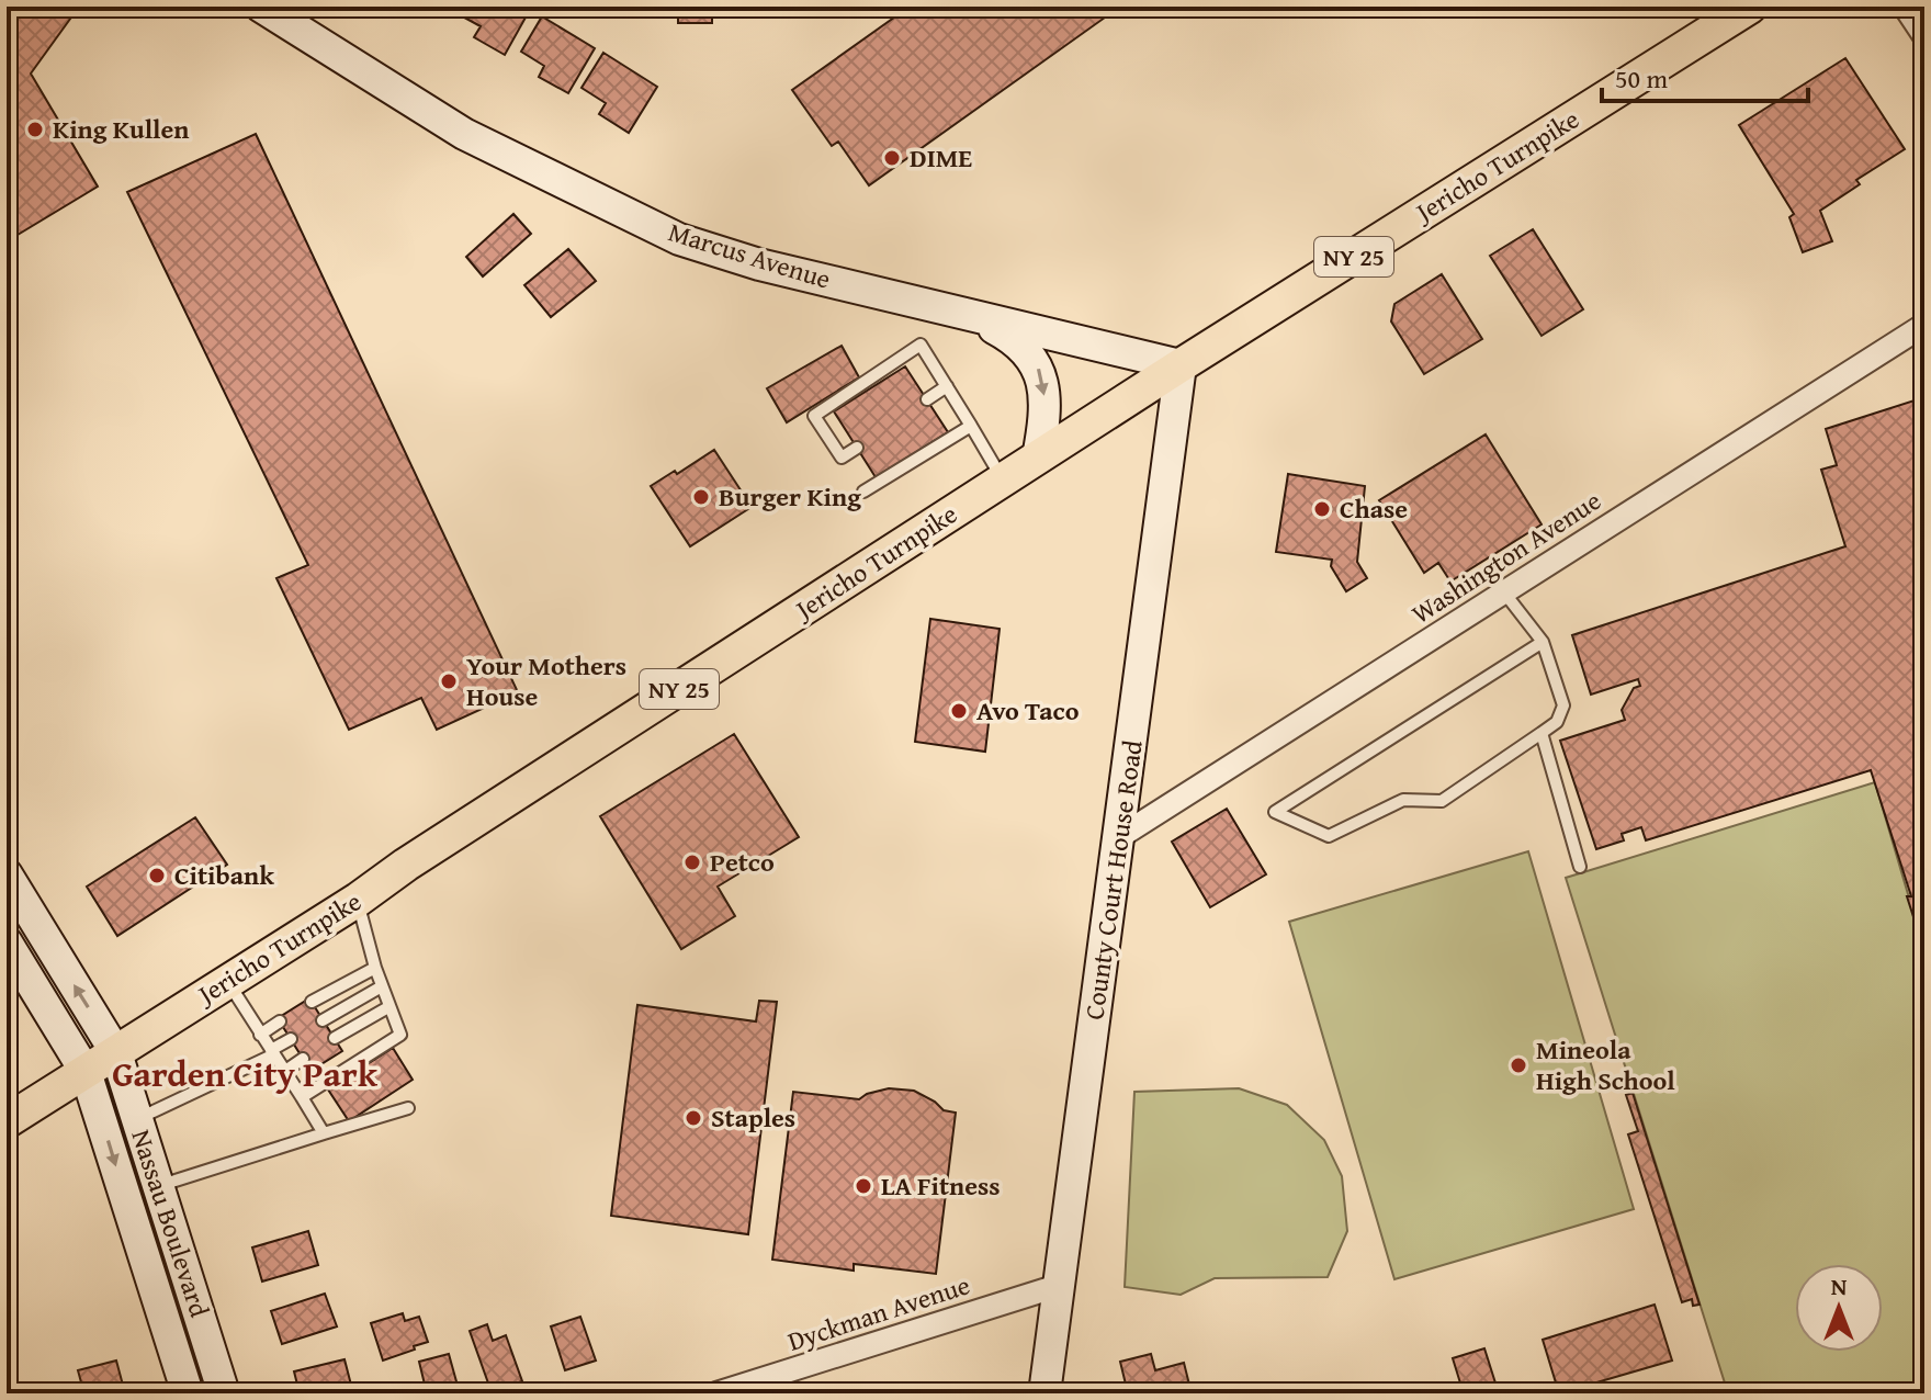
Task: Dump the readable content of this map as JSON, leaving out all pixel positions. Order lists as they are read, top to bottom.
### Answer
{
  "streets": {
    "main road": [
      "Jericho Turnpike",
      "Marcus Avenue",
      "NY 25",
      "County Court House Road",
      "Nassau Boulevard"
    ],
    "street": ["Washington Avenue", "Dyckman Avenue"]
  },
  "crossings": [
    ["Jericho Turnpike", "Marcus Avenue"],
    ["Jericho Turnpike", "County Court House Road"],
    ["Jericho Turnpike", "Nassau Boulevard"],
    ["Marcus Avenue", "County Court House Road"],
    ["Washington Avenue", "County Court House Road"],
    ["County Court House Road", "Dyckman Avenue"]
  ],
  "districts": ["Garden City Park"],
  "places": [
    "King Kullen",
    "DIME",
    "Burger King",
    "Chase",
    "Your Mothers House",
    "Avo Taco",
    "Petco",
    "Citibank",
    "Mineola High School",
    "Staples",
    "LA Fitness"
  ],
  "scale_bar": "50 m",
  "north": "top"
}
